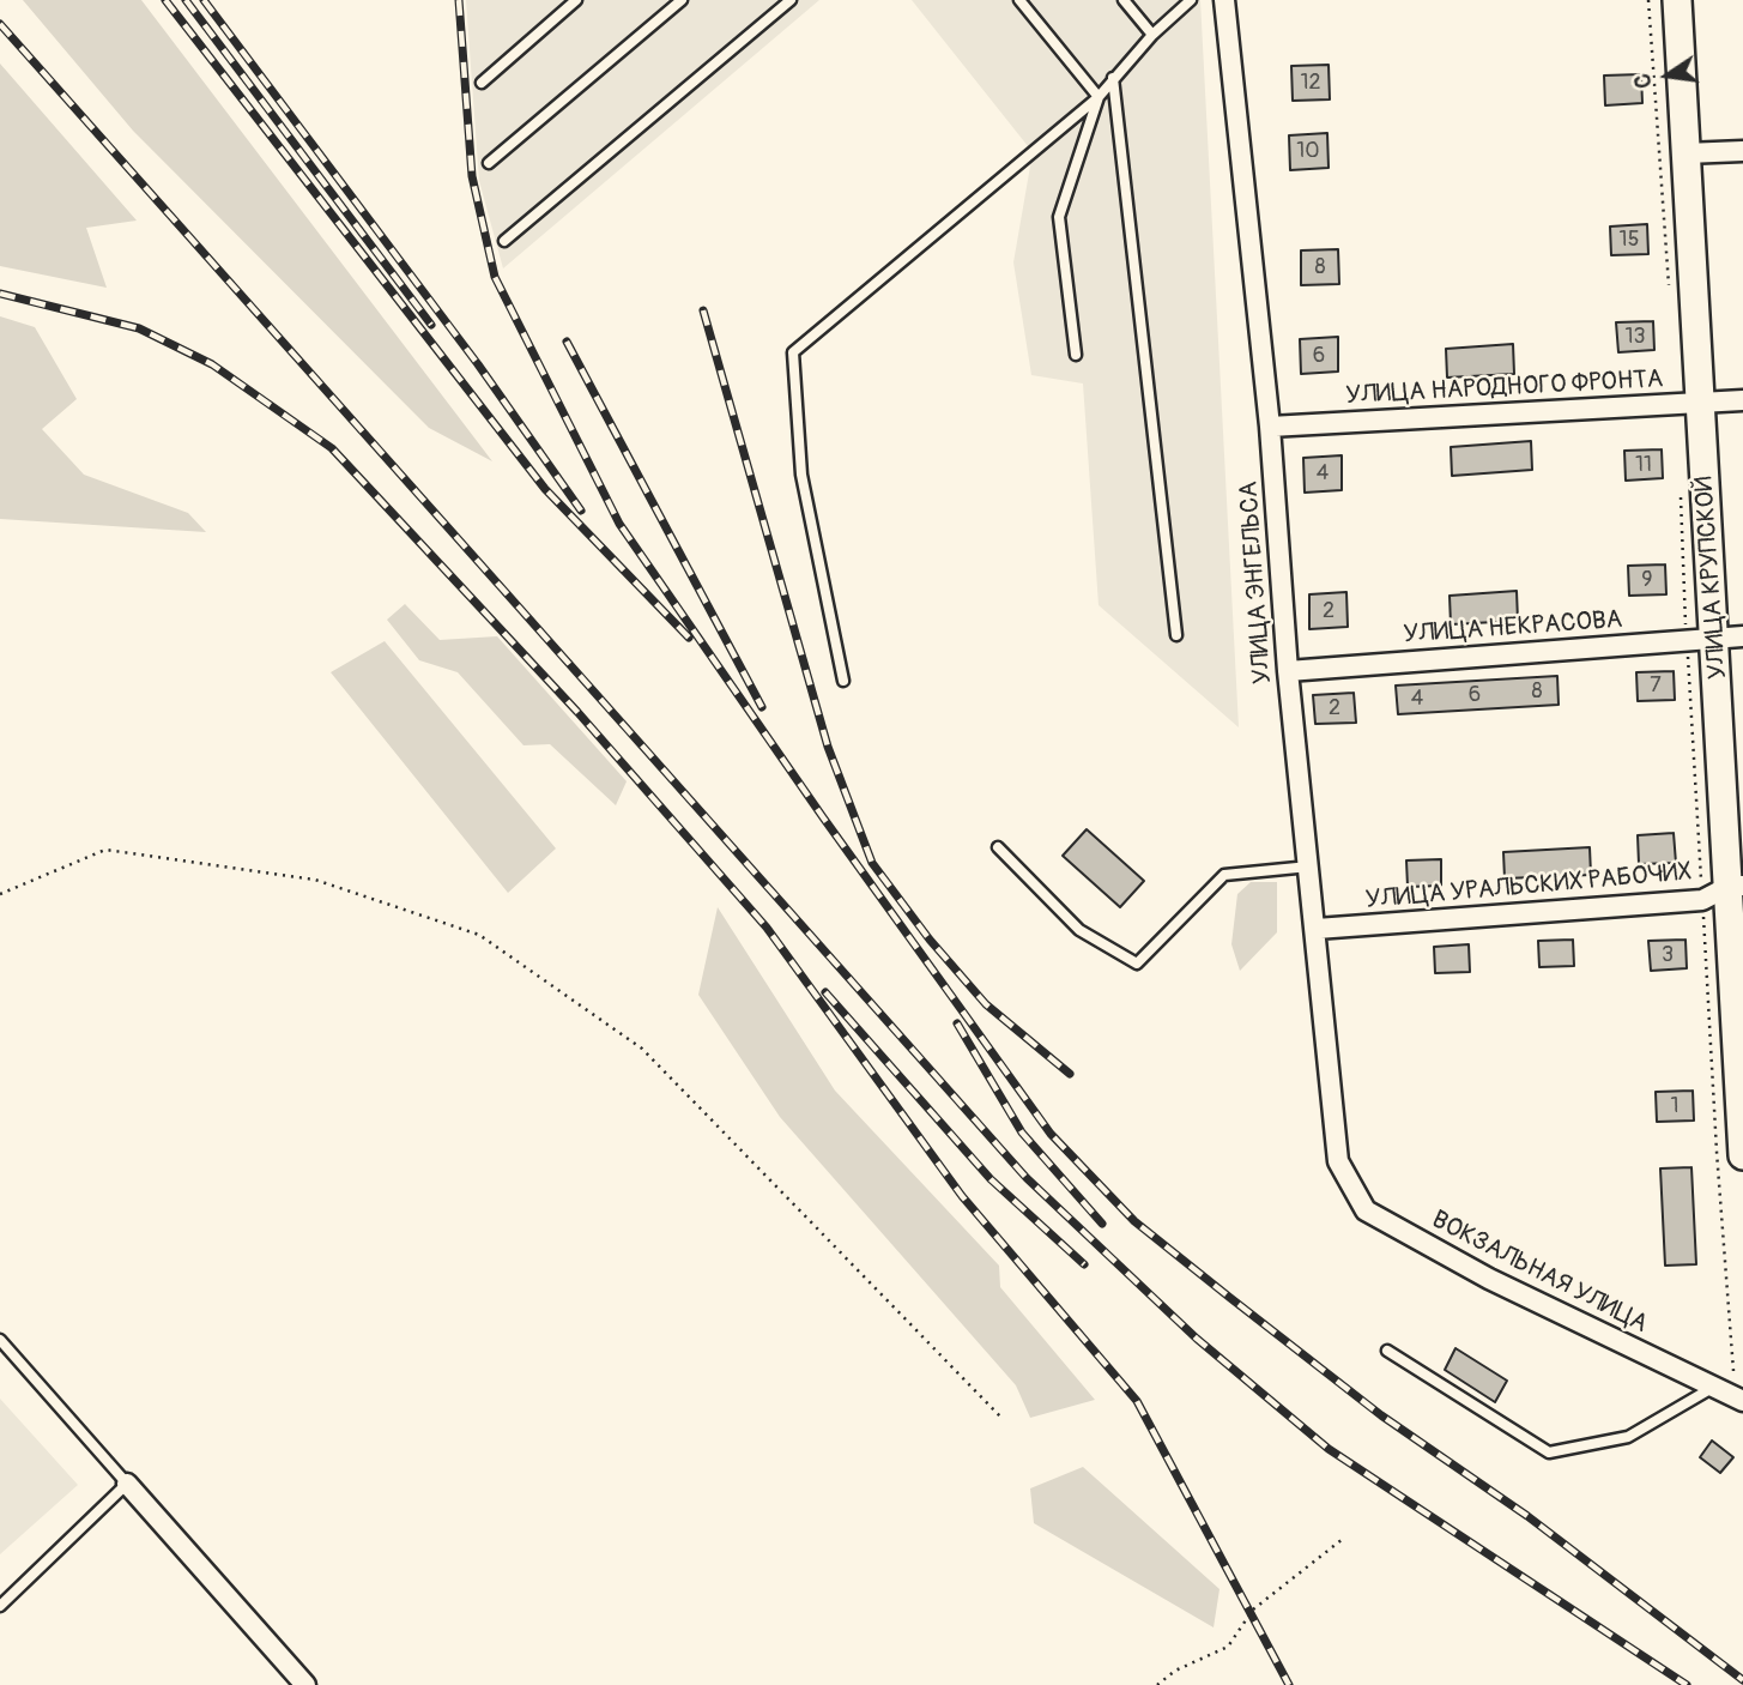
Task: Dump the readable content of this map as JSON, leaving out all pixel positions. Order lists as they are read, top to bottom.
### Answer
{
  "streets": {
    "main road": ["УЛИЦА КРУПСКОЙ"],
    "street": [
      "УЛИЦА НАРОДНОГО ФРОНТА",
      "УЛИЦА ЭНГЕЛЬСА",
      "УЛИЦА НЕКРАСОВА",
      "УЛИЦА УРАЛЬСКИХ РАБОЧИХ",
      "ВОКЗАЛЬНАЯ УЛИЦА"
    ]
  },
  "crossings": [
    ["УЛИЦА НАРОДНОГО ФРОНТА", "УЛИЦА КРУПСКОЙ"],
    ["УЛИЦА НАРОДНОГО ФРОНТА", "УЛИЦА ЭНГЕЛЬСА"],
    ["УЛИЦА КРУПСКОЙ", "УЛИЦА НЕКРАСОВА"],
    ["УЛИЦА КРУПСКОЙ", "УЛИЦА УРАЛЬСКИХ РАБОЧИХ"],
    ["УЛИЦА ЭНГЕЛЬСА", "УЛИЦА НЕКРАСОВА"],
    ["УЛИЦА ЭНГЕЛЬСА", "УЛИЦА УРАЛЬСКИХ РАБОЧИХ"],
    ["УЛИЦА ЭНГЕЛЬСА", "ВОКЗАЛЬНАЯ УЛИЦА"]
  ],
  "house_numbers": [
    "12",
    "10",
    "15",
    "8",
    "13",
    "6",
    "11",
    "4",
    "9",
    "2",
    "7",
    "8",
    "6",
    "4",
    "2",
    "3",
    "1"
  ],
  "north": "left"
}
